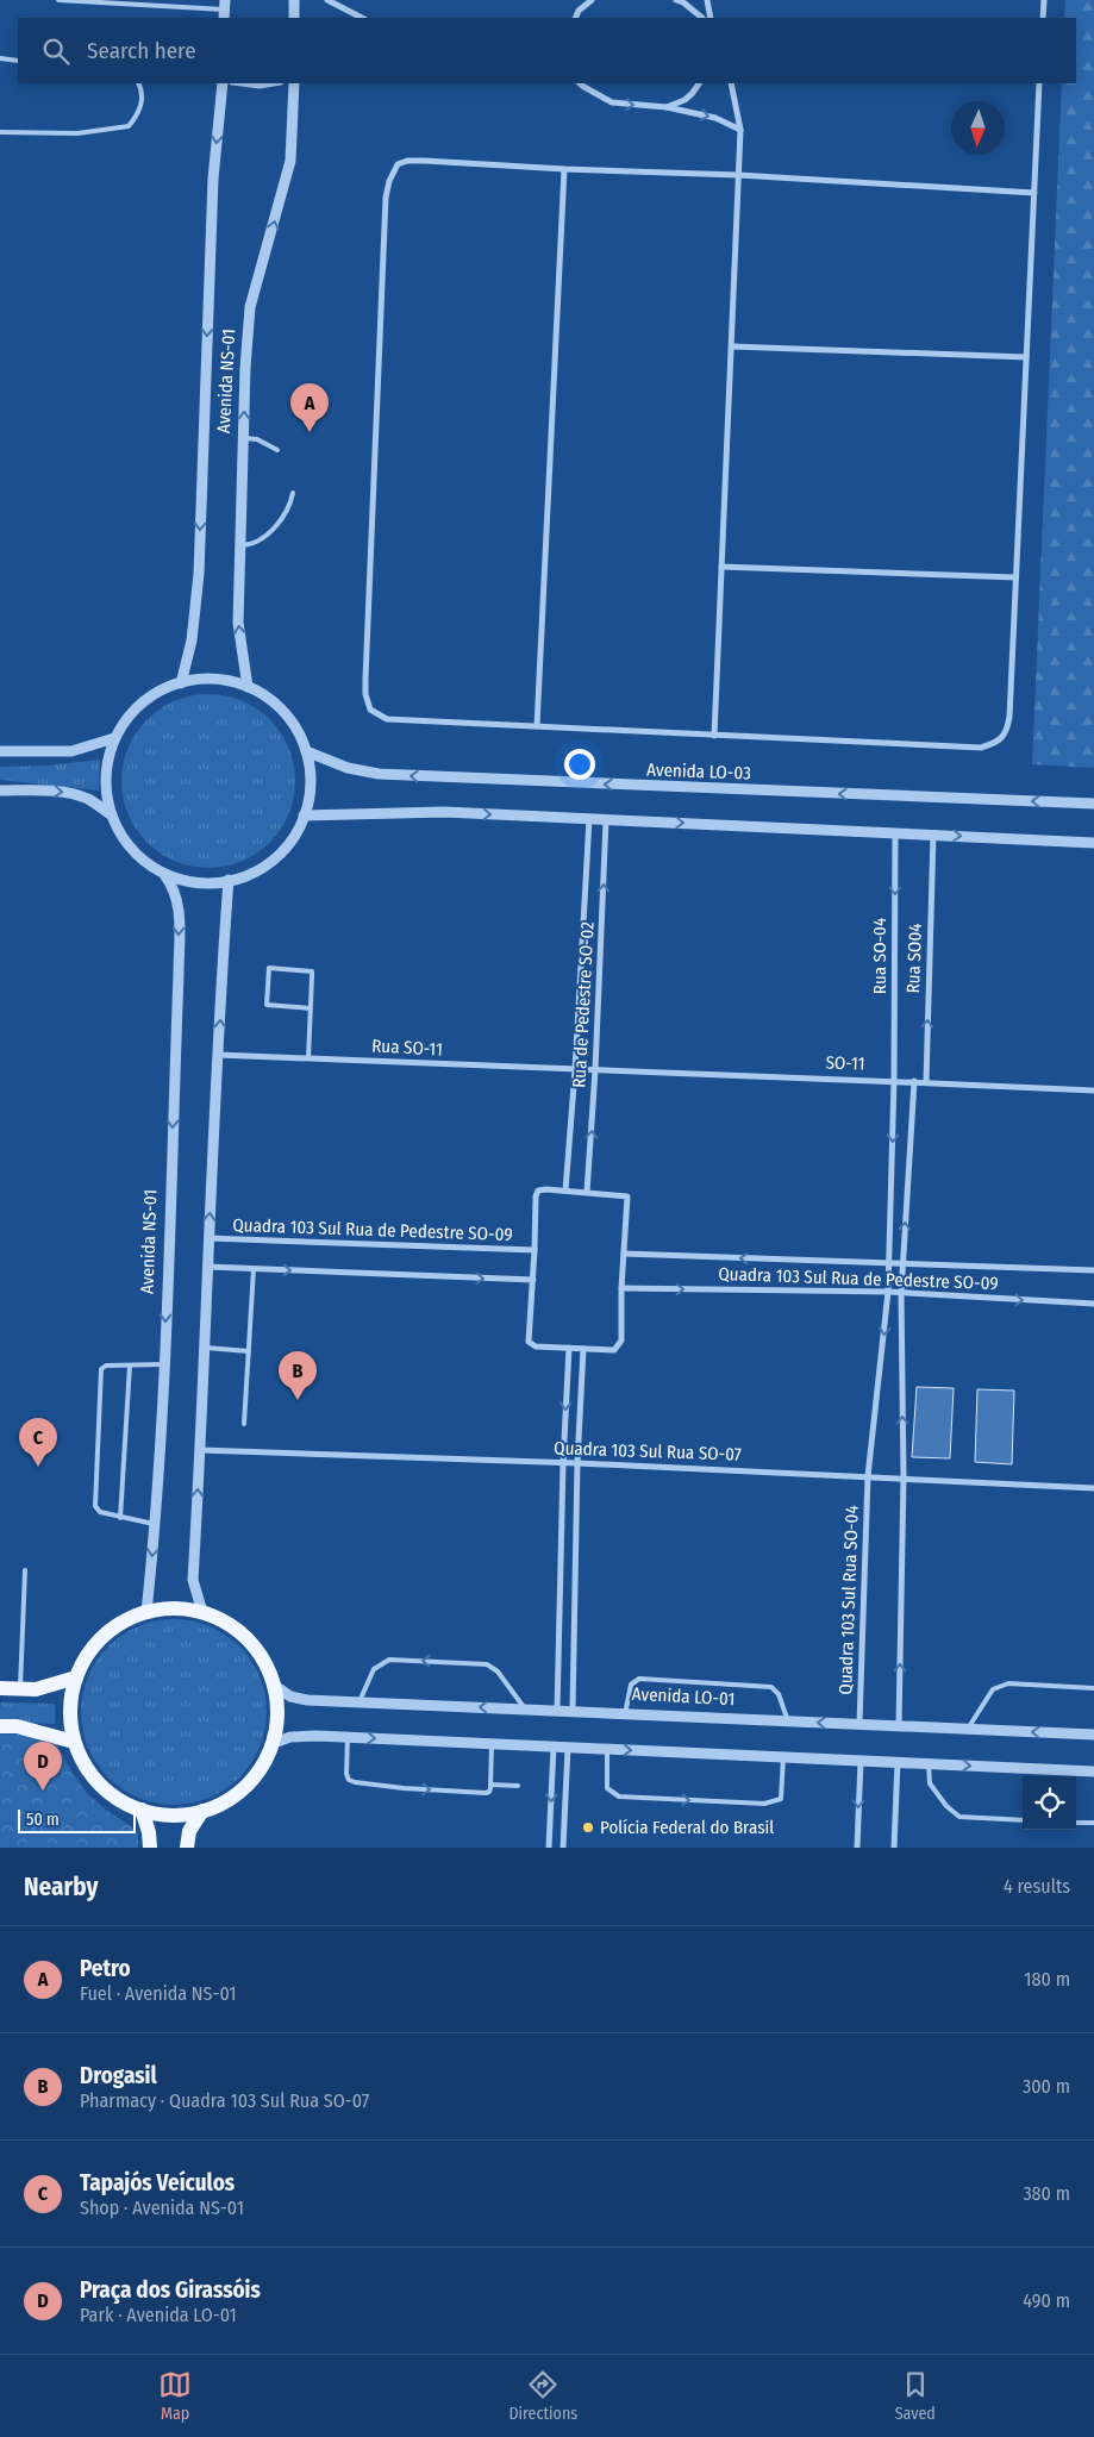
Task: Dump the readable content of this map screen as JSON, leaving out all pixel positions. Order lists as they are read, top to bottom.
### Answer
{
  "streets": {
    "street": [
      "Avenida NS-01",
      "Avenida LO-03",
      "Rua SO-04",
      "Rua SO04",
      "Rua de Pedestre SO-02",
      "Rua SO-11",
      "SO-11",
      "Quadra 103 Sul Rua de Pedestre SO-09",
      "Quadra 103 Sul Rua SO-07",
      "Quadra 103 Sul Rua SO-04",
      "Avenida LO-01"
    ]
  },
  "crossings": [
    ["Avenida NS-01", "Avenida LO-03"],
    ["Avenida NS-01", "Avenida LO-01"],
    ["Rua SO-04", "SO-11"],
    ["Rua SO-04", "Quadra 103 Sul Rua de Pedestre SO-09"],
    ["Rua SO-04", "Quadra 103 Sul Rua SO-04"],
    ["Rua SO04", "SO-11"],
    ["Rua de Pedestre SO-02", "Rua SO-11"],
    ["Rua de Pedestre SO-02", "SO-11"],
    ["Rua SO-11", "SO-11"],
    ["Quadra 103 Sul Rua de Pedestre SO-09", "Quadra 103 Sul Rua SO-04"],
    ["Quadra 103 Sul Rua SO-07", "Quadra 103 Sul Rua SO-04"],
    ["Quadra 103 Sul Rua SO-04", "Avenida LO-01"]
  ],
  "one_way": ["Rua SO04"],
  "places": ["Polícia Federal do Brasil"],
  "scale_bar": "50 m",
  "north": "bottom",
  "page": {
    "search": "Search here",
    "pins": [
      "A",
      "B",
      "C",
      "D"
    ],
    "scale": "50 m",
    "heading": ["Nearby", "4 results"],
    "list": [
      {
        "mark": "A",
        "name": "Petro",
        "note": "Fuel · Avenida NS-01",
        "value": "180 m"
      },
      {
        "mark": "B",
        "name": "Drogasil",
        "note": "Pharmacy · Quadra 103 Sul Rua SO-07",
        "value": "300 m"
      },
      {
        "mark": "C",
        "name": "Tapajós Veículos",
        "note": "Shop · Avenida NS-01",
        "value": "380 m"
      },
      {
        "mark": "D",
        "name": "Praça dos Girassóis",
        "note": "Park · Avenida LO-01",
        "value": "490 m"
      }
    ],
    "nav": ["Map", "Directions", "Saved"]
  }
}
